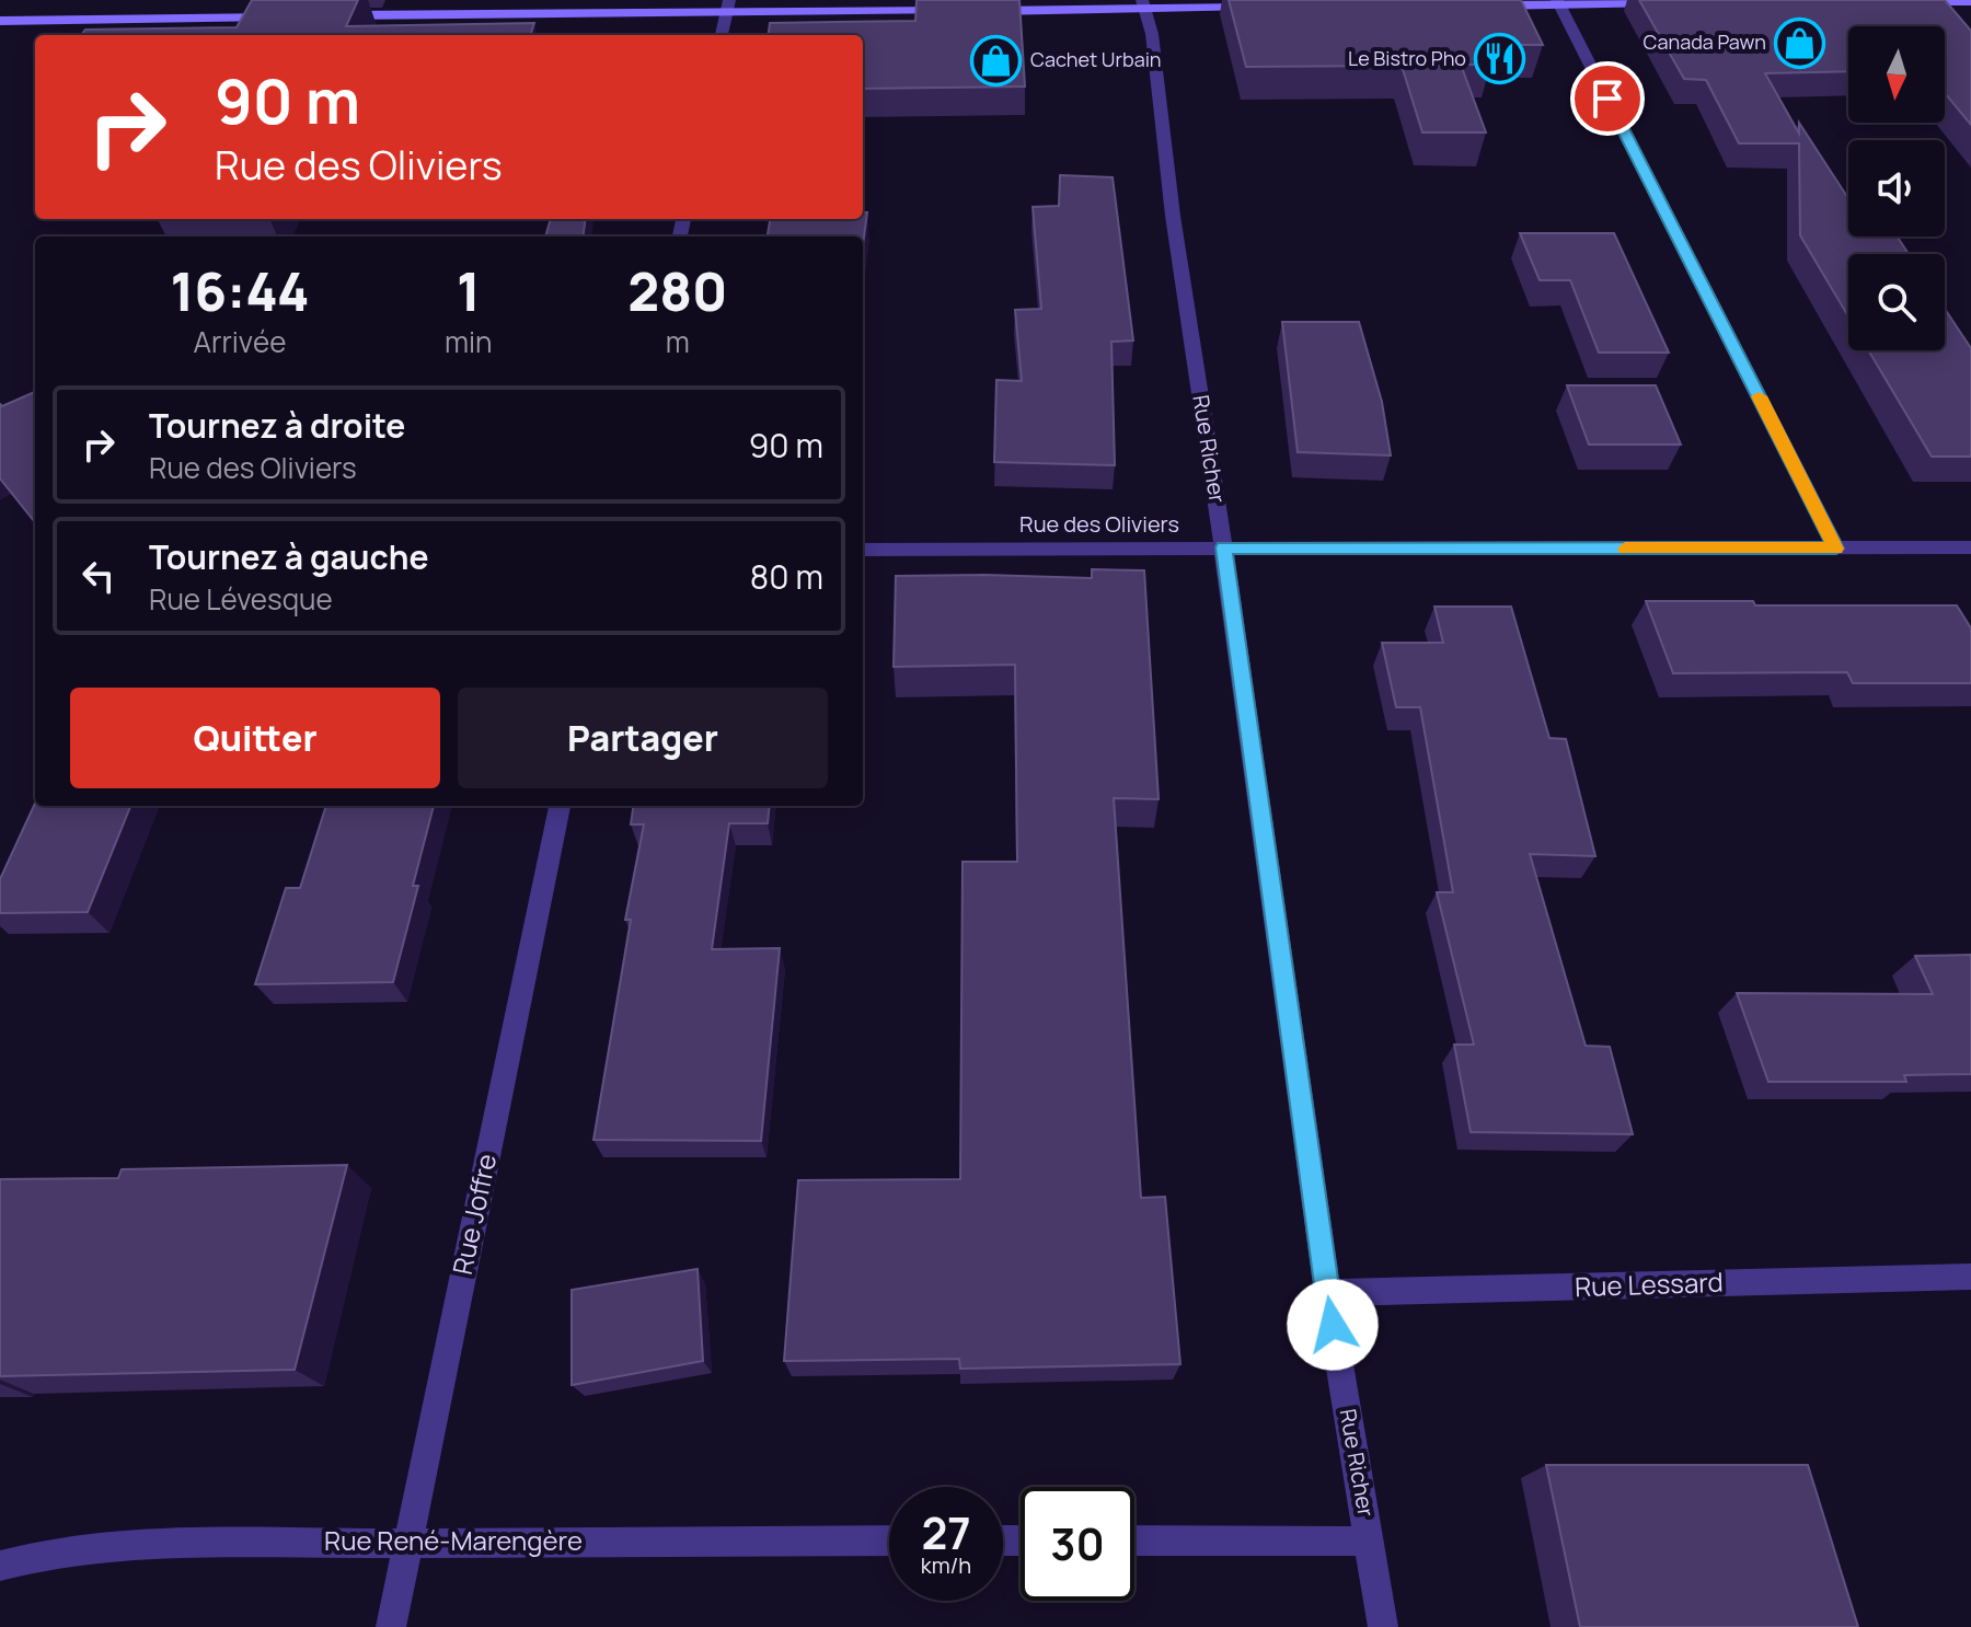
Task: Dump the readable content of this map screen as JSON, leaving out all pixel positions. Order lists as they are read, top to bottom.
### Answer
{
  "streets": {
    "street": [
      "Rue Richer",
      "Rue des Oliviers",
      "Rue Joffre",
      "Rue Lessard",
      "Rue René-Marengère"
    ]
  },
  "crossings": [
    ["Rue Richer", "Rue des Oliviers"],
    ["Rue Richer", "Rue Lessard"],
    ["Rue Joffre", "Rue René-Marengère"]
  ],
  "places": {
    "shop": ["Canada Pawn", "Cachet Urbain"],
    "restaurant": ["Le Bistro Pho"]
  },
  "north": "bottom",
  "page": {
    "turn": ["90 m", "Rue des Oliviers"],
    "eta": [
      "16:44",
      "Arrivée",
      "1",
      "min",
      "280",
      "m"
    ],
    "list": [
      {
        "name": "Tournez à droite",
        "note": "Rue des Oliviers",
        "value": "90 m"
      },
      {
        "name": "Tournez à gauche",
        "note": "Rue Lévesque",
        "value": "80 m"
      }
    ],
    "buttons": ["Quitter", "Partager"],
    "speed": "27 km/h",
    "limit": "30"
  }
}
